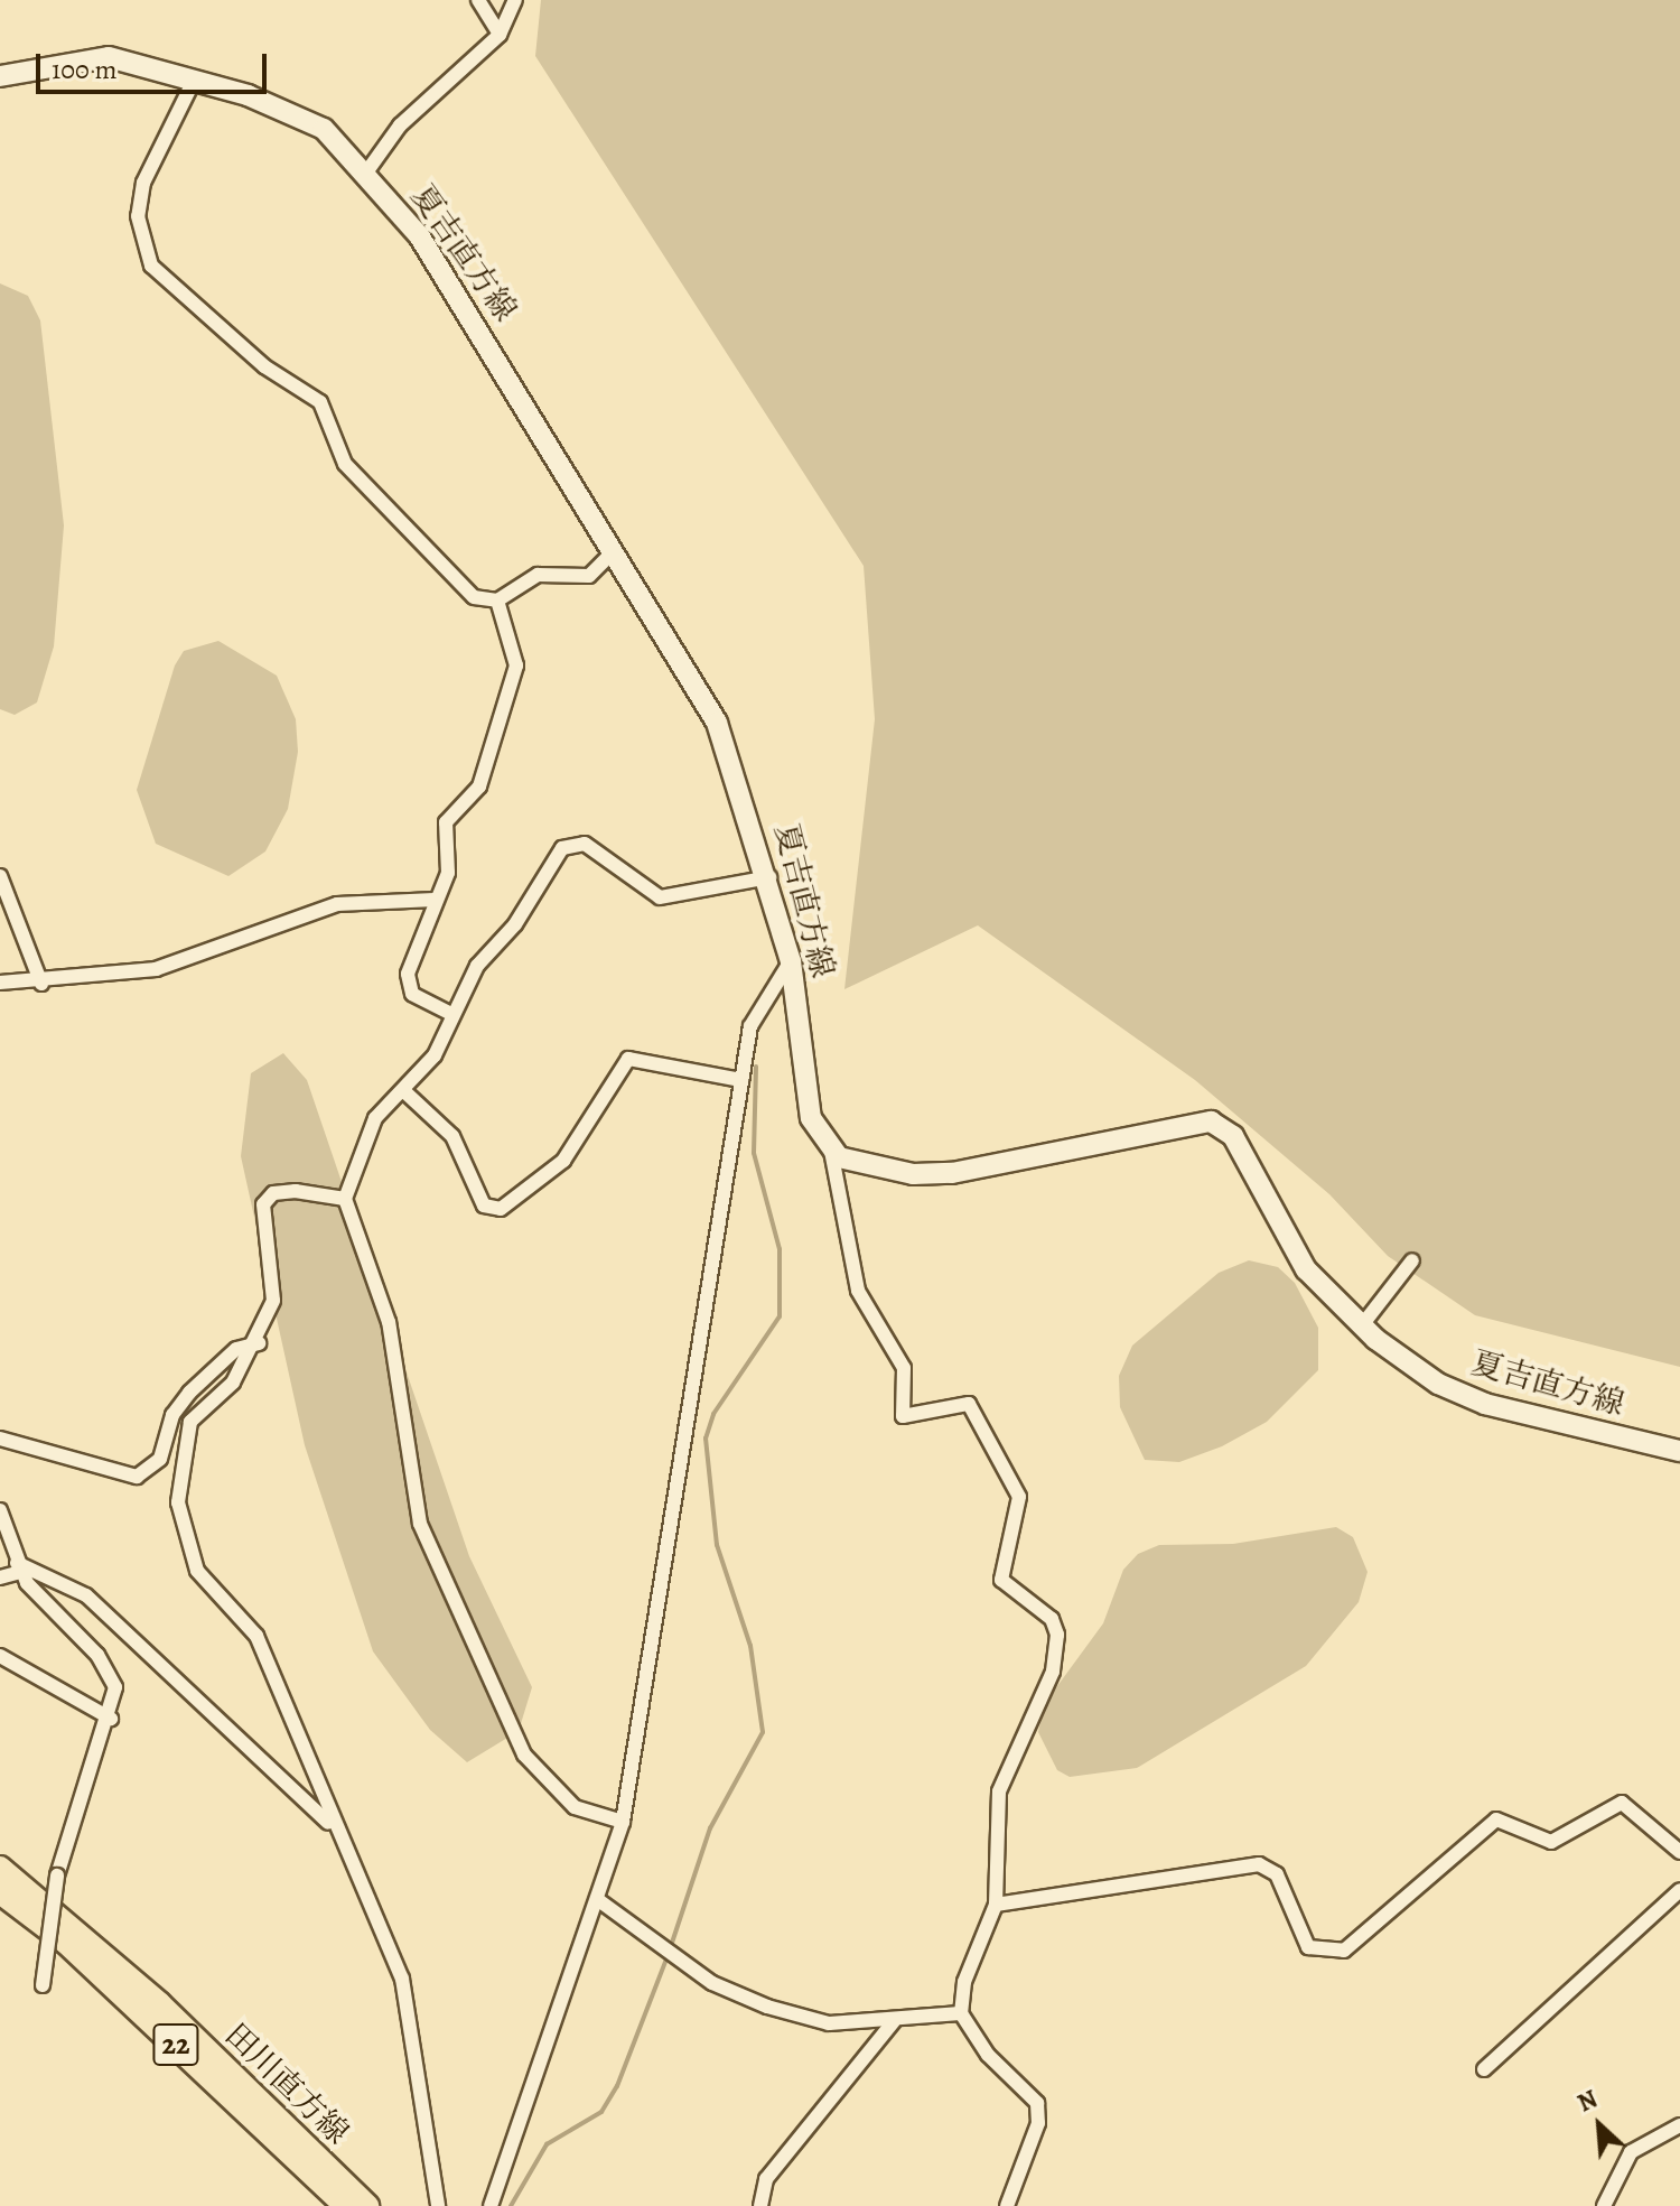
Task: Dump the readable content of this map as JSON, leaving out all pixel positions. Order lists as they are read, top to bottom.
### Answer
{
  "streets": {
    "main road": ["夏吉直方線", "22", "田川直方線"]
  },
  "scale_bar": "100 m",
  "north": "top left"
}
